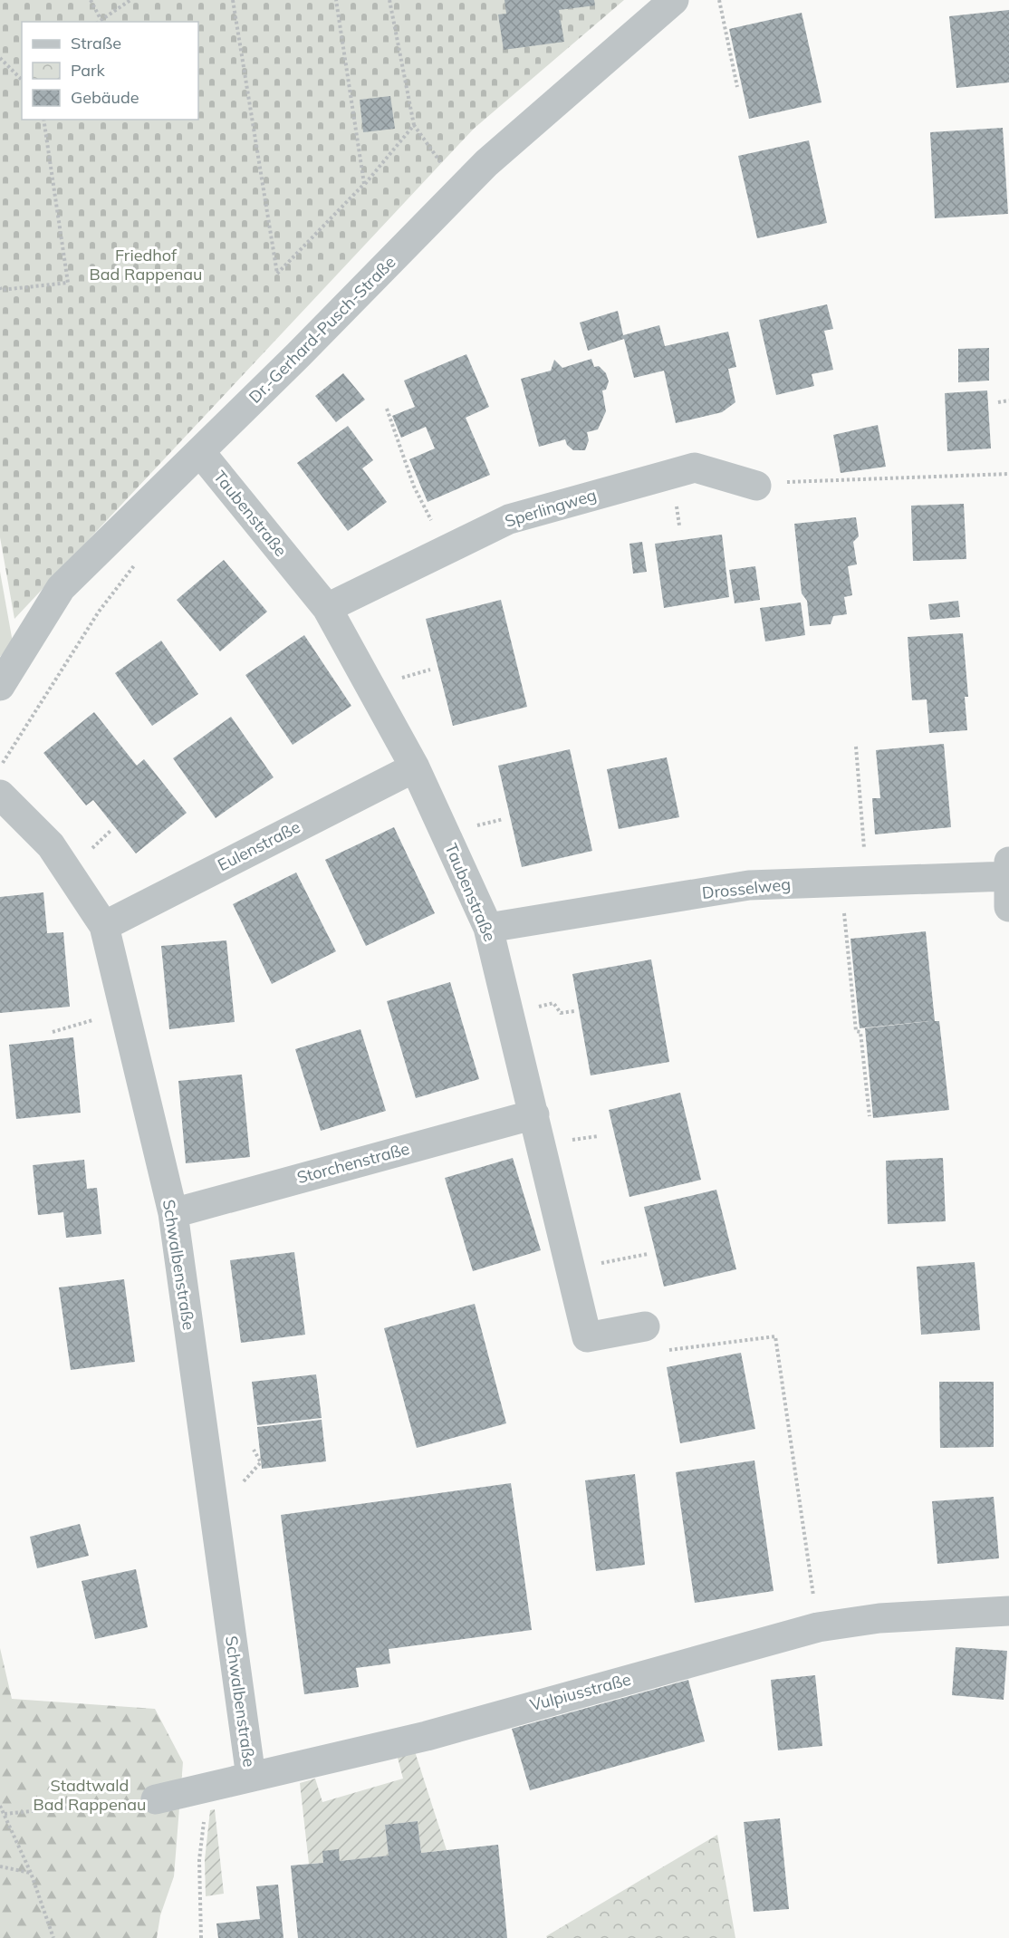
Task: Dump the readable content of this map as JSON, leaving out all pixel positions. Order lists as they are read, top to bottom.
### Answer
{
  "streets": {
    "street": [
      "Dr.-Gerhard-Pusch-Straße",
      "Sperlingweg",
      "Taubenstraße",
      "Eulenstraße",
      "Drosselweg",
      "Storchenstraße",
      "Schwalbenstraße",
      "Vulpiusstraße"
    ]
  },
  "crossings": [
    ["Dr.-Gerhard-Pusch-Straße", "Taubenstraße"],
    ["Sperlingweg", "Taubenstraße"],
    ["Taubenstraße", "Eulenstraße"],
    ["Taubenstraße", "Drosselweg"],
    ["Taubenstraße", "Storchenstraße"],
    ["Eulenstraße", "Schwalbenstraße"],
    ["Storchenstraße", "Schwalbenstraße"],
    ["Schwalbenstraße", "Vulpiusstraße"]
  ],
  "parks": ["Friedhof Bad Rappenau", "Stadtwald Bad Rappenau"],
  "legend": ["Straße", "Park", "Gebäude"]
}
